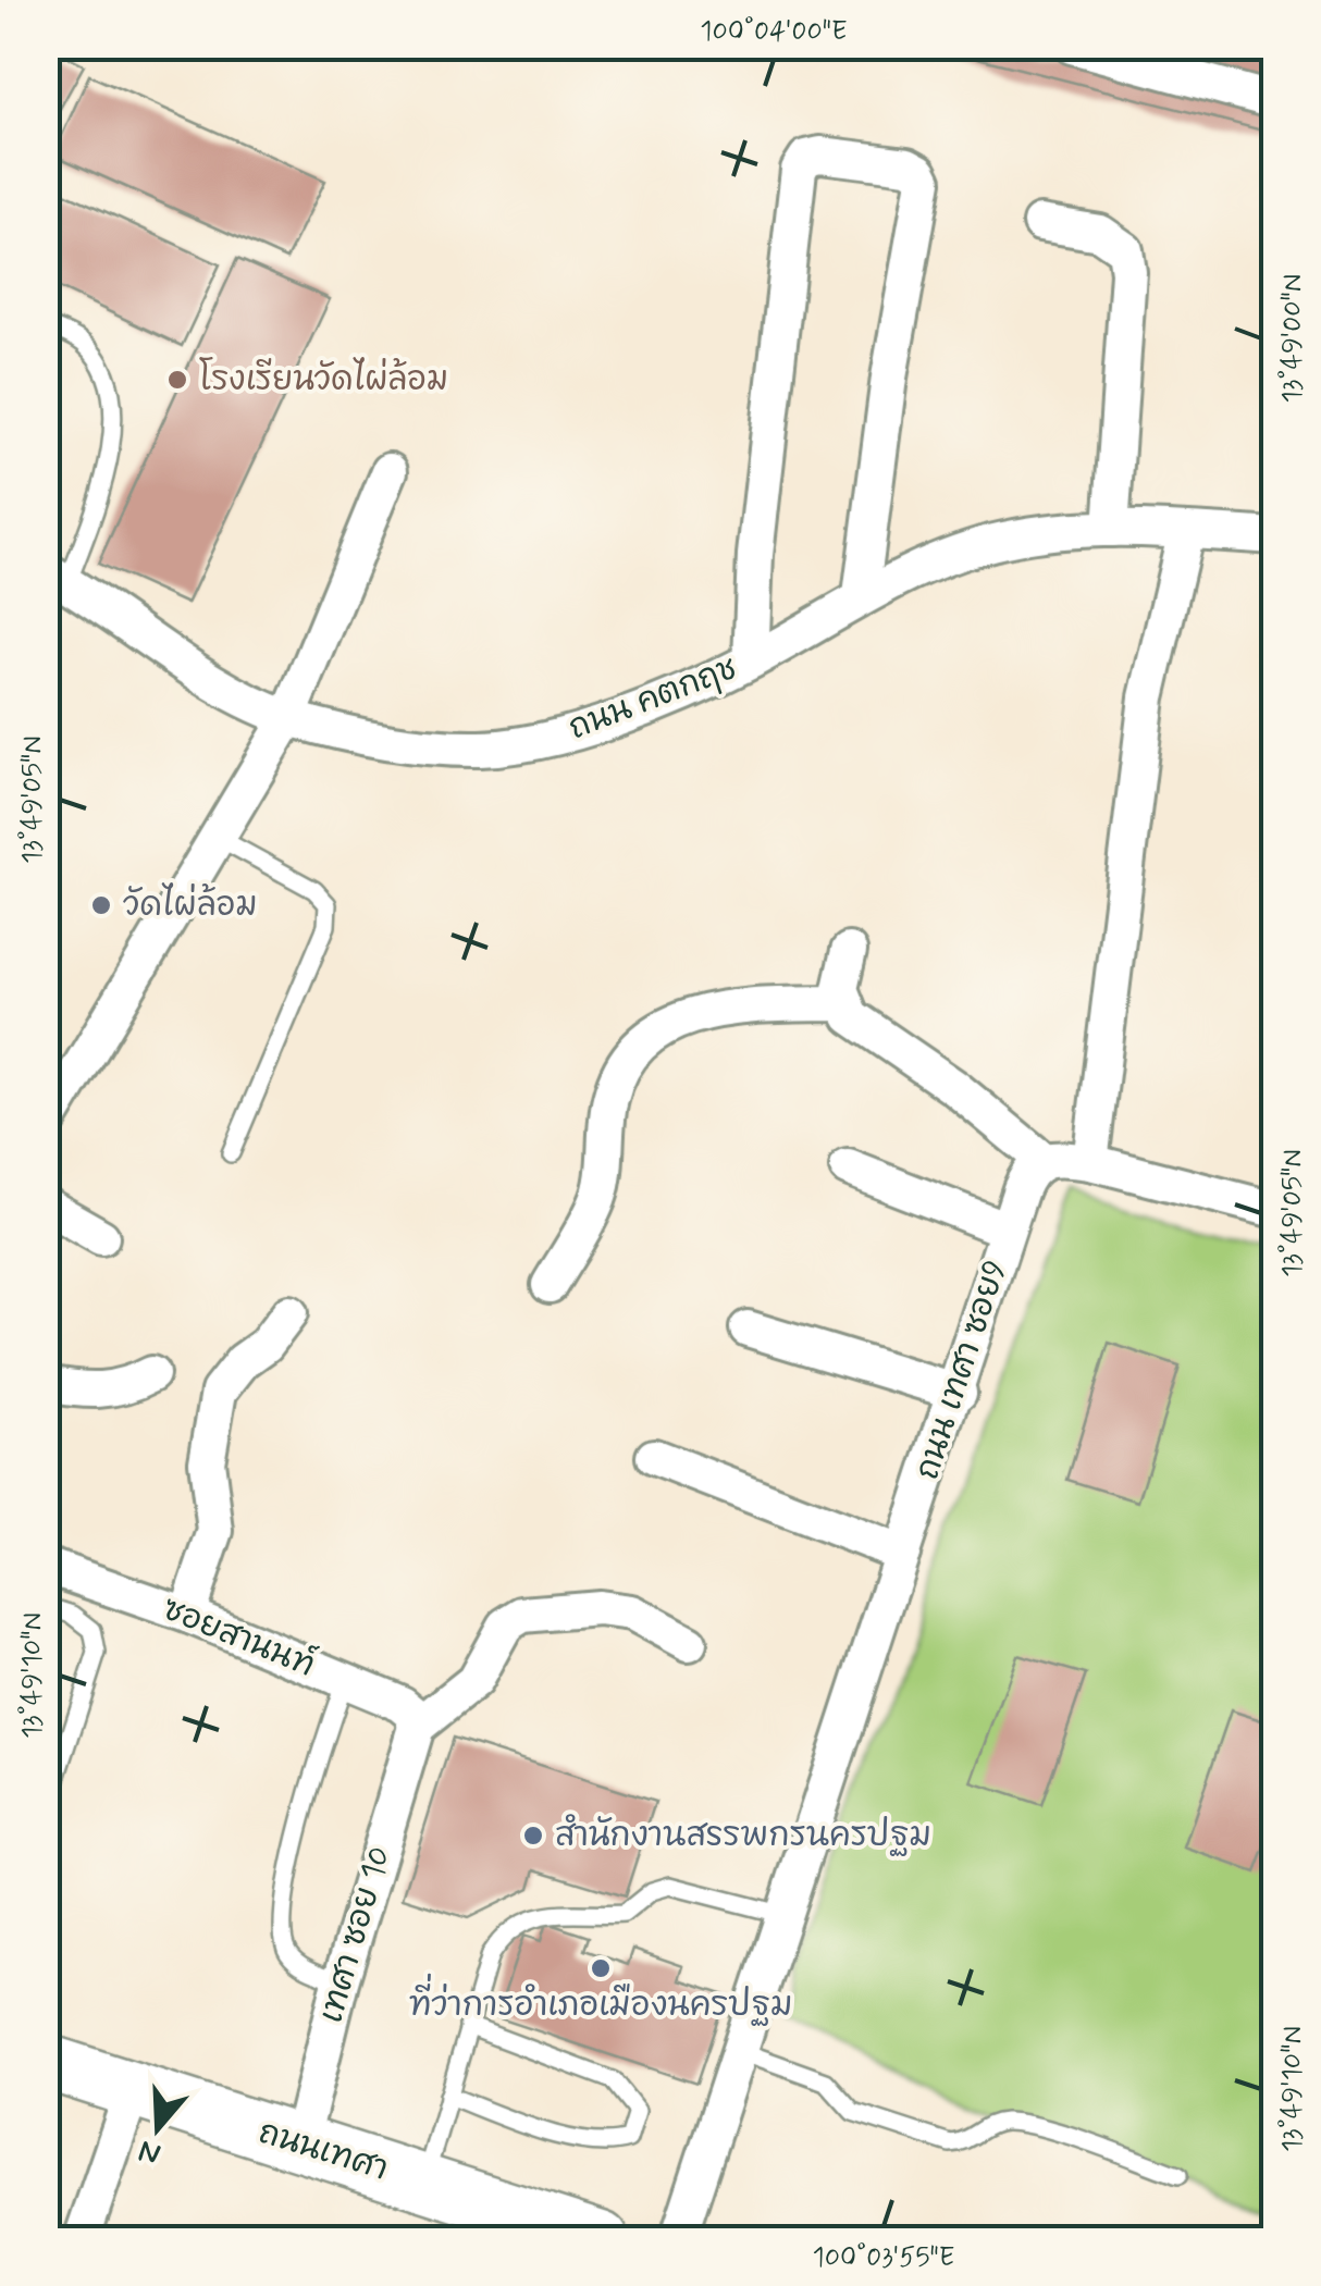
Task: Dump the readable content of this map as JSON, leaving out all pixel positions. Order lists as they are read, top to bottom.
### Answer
{
  "streets": {
    "main road": ["ถนนเทศา"],
    "street": [
      "ถนน คตกฤช",
      "ถนน เทศา ซอย9",
      "ซอยสานนท์",
      "เทศา ซอย 10"
    ]
  },
  "crossings": [
    ["ซอยสานนท์", "เทศา ซอย 10"],
    ["เทศา ซอย 10", "ถนนเทศา"]
  ],
  "places": [
    "โรงเรียนวัดไผ่ล้อม",
    "วัดไผ่ล้อม",
    "สำนักงานสรรพกรนครปฐม",
    "ที่ว่าการอำเภอเมืองนครปฐม"
  ],
  "north": "bottom",
  "coordinates": [
    "100°04'00\"E",
    "13°49'00\"N",
    "13°49'05\"N",
    "13°49'10\"N",
    "100°03'55\"E"
  ]
}
